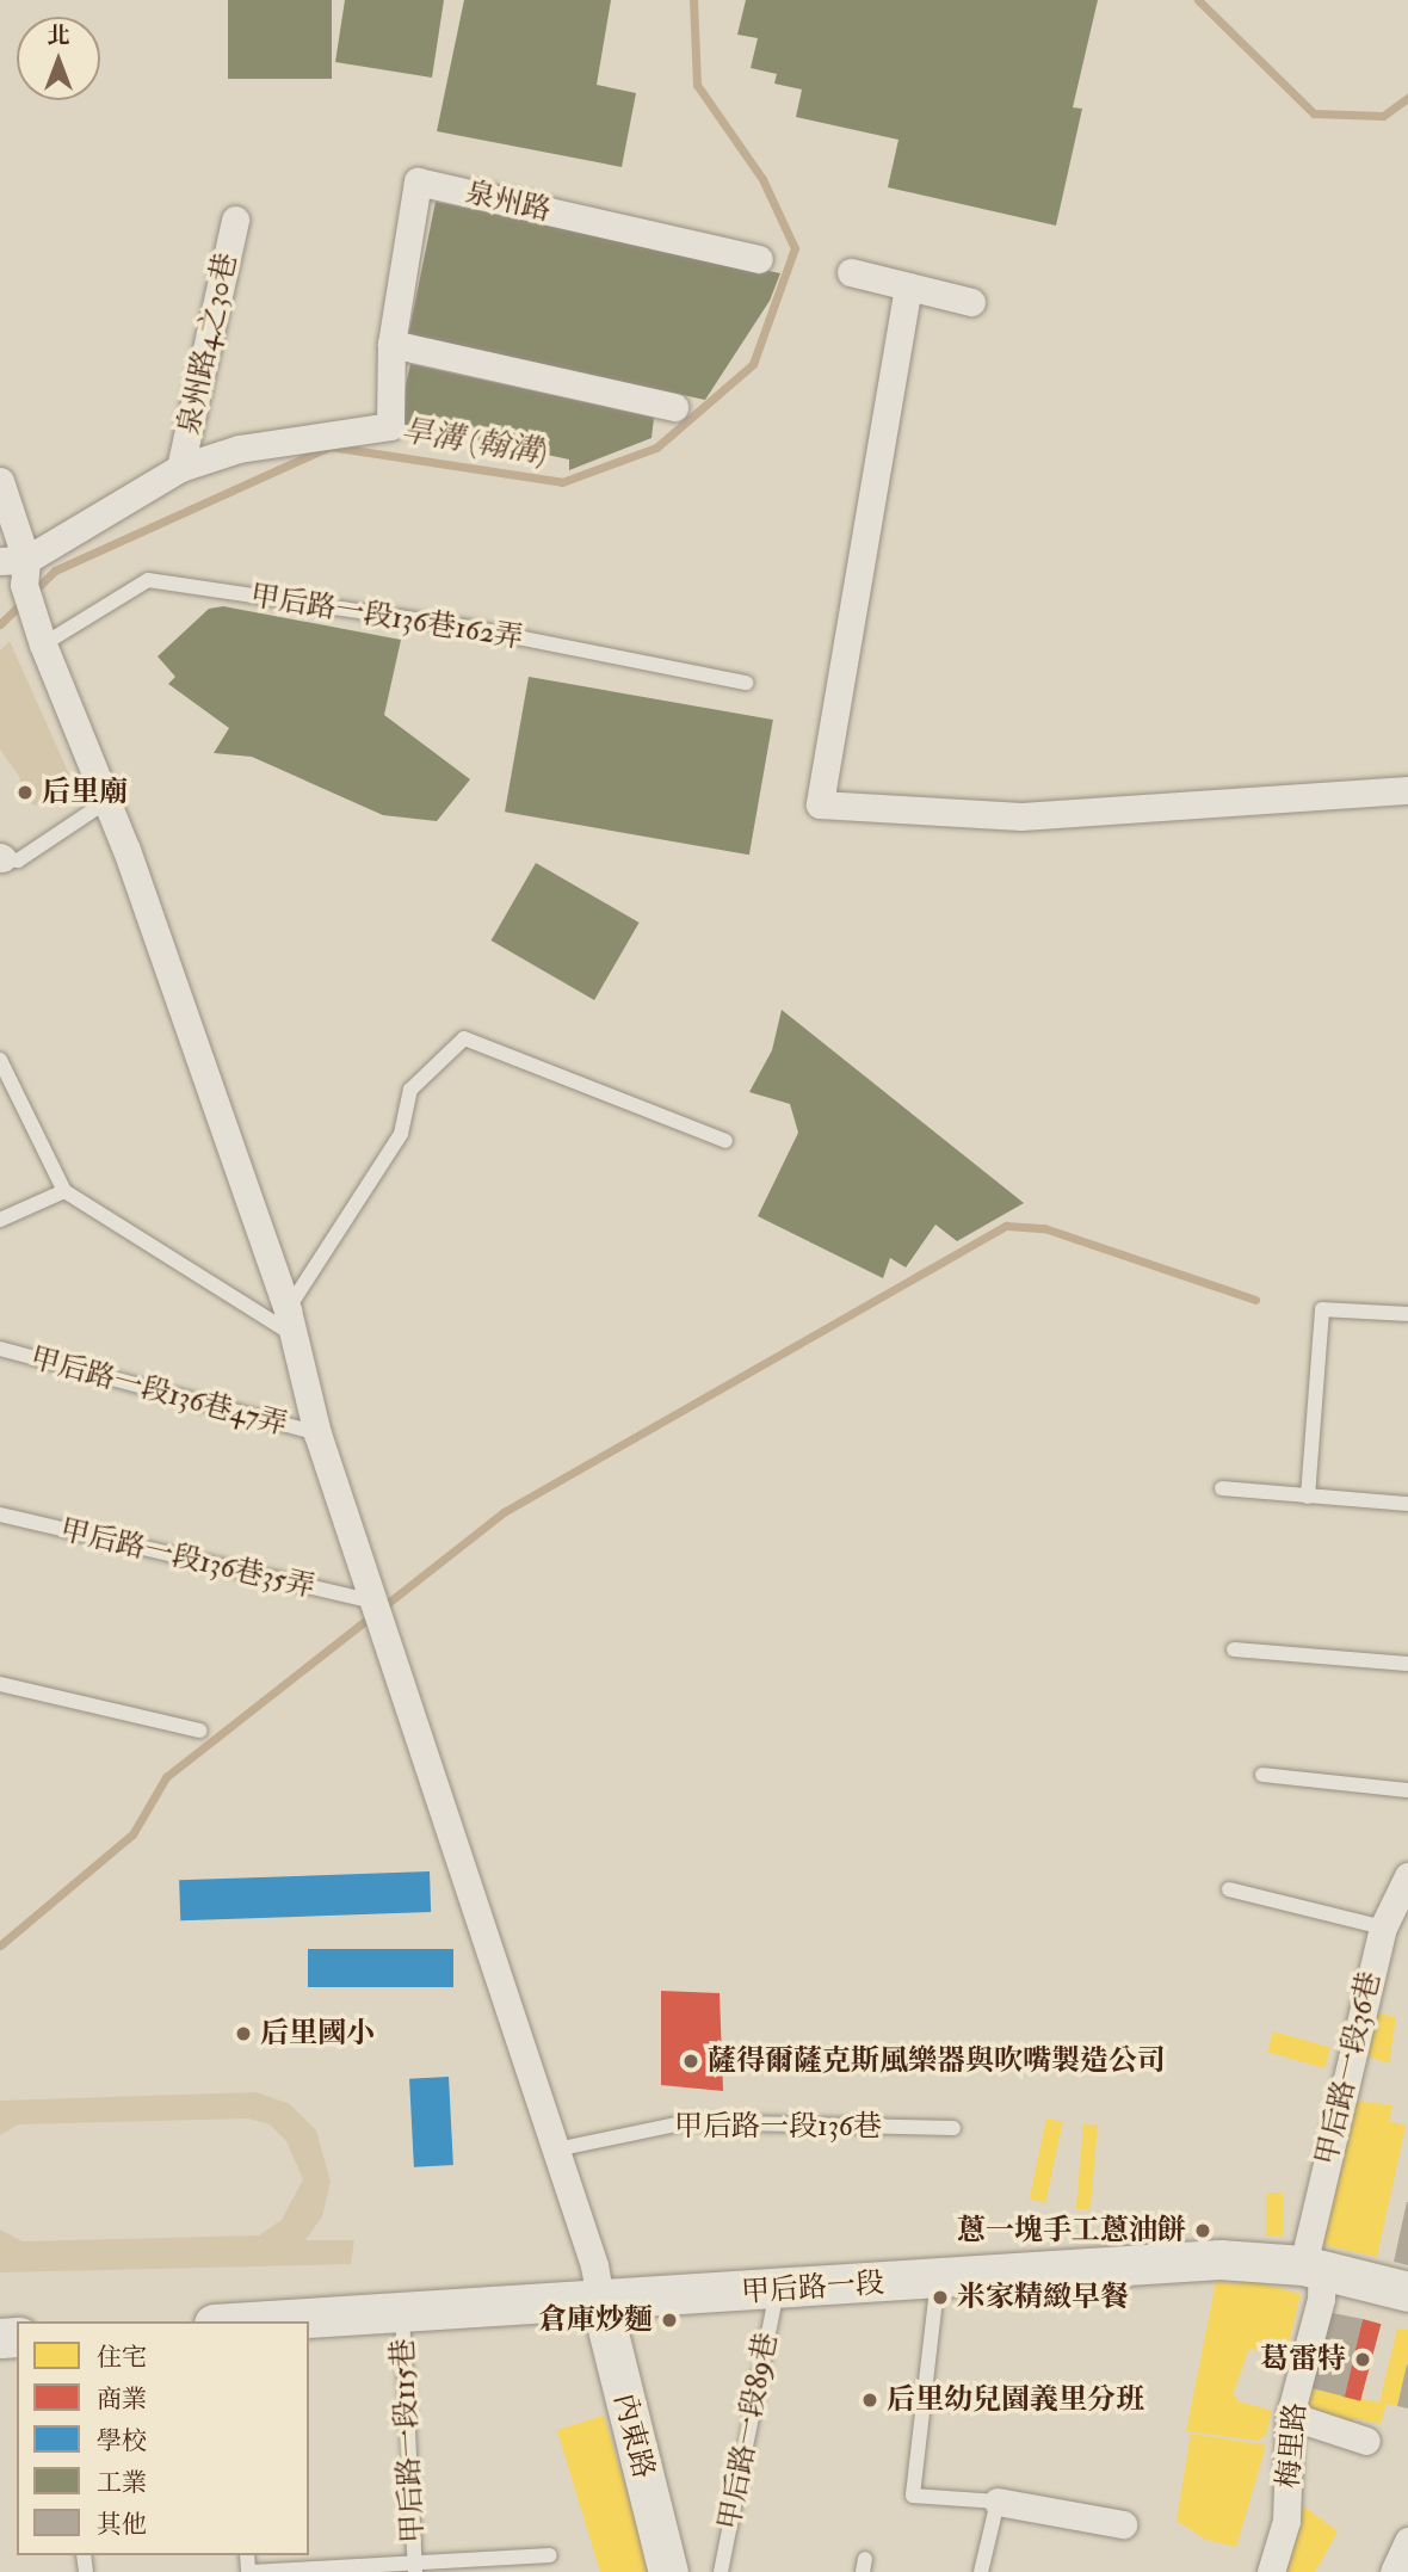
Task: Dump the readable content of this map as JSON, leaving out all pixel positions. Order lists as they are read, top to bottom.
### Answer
{
  "streets": {
    "main road": ["甲后路一段", "內東路"],
    "street": [
      "泉州路",
      "泉州路4之30巷",
      "甲后路一段36巷",
      "梅里路"
    ],
    "lane": [
      "甲后路一段136巷162弄",
      "甲后路一段136巷47弄",
      "甲后路一段136巷35弄",
      "甲后路一段136巷",
      "甲后路一段89巷",
      "甲后路一段115巷"
    ]
  },
  "crossings": [
    ["泉州路", "泉州路4之30巷"],
    ["甲后路一段36巷", "甲后路一段"],
    ["甲后路一段36巷", "梅里路"],
    ["甲后路一段", "甲后路一段89巷"],
    ["甲后路一段", "內東路"],
    ["甲后路一段", "甲后路一段115巷"],
    ["甲后路一段", "梅里路"]
  ],
  "water": ["旱溝 (翰溝)"],
  "places": [
    "后里廟",
    "后里國小",
    "薩得爾薩克斯風樂器與吹嘴製造公司",
    "蔥一塊手工蔥油餅",
    "米家精緻早餐",
    "倉庫炒麵",
    "葛雷特",
    "后里幼兒園義里分班"
  ],
  "legend": [
    "住宅",
    "商業",
    "學校",
    "工業",
    "其他"
  ],
  "north": "top"
}
